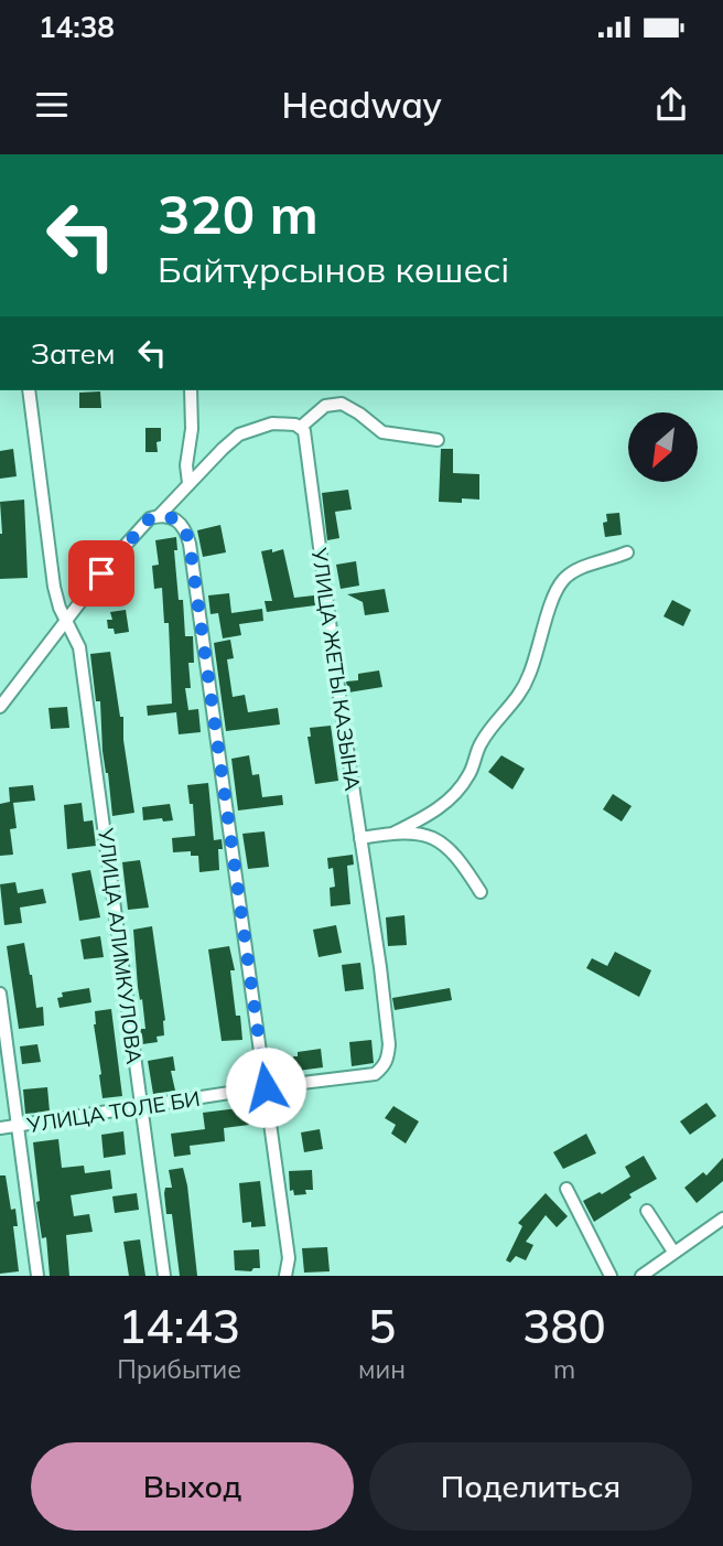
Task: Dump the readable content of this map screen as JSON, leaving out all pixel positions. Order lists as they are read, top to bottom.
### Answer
{
  "streets": {
    "street": ["УЛИЦА ЖЕТЫ КАЗЫНА", "УЛИЦА АЛИМКУЛОВА", "УЛИЦА ТОЛЕ БИ"]
  },
  "crossings": [
    ["УЛИЦА ЖЕТЫ КАЗЫНА", "УЛИЦА ТОЛЕ БИ"],
    ["УЛИЦА АЛИМКУЛОВА", "УЛИЦА ТОЛЕ БИ"]
  ],
  "north": "bottom left",
  "page": {
    "status": "14:38",
    "header": "Headway",
    "turn": ["320 m", "Байтұрсынов көшесі"],
    "then": "Затем",
    "eta": [
      "14:43",
      "Прибытие",
      "5",
      "мин",
      "380",
      "m"
    ],
    "buttons": ["Выход", "Поделиться"]
  }
}
